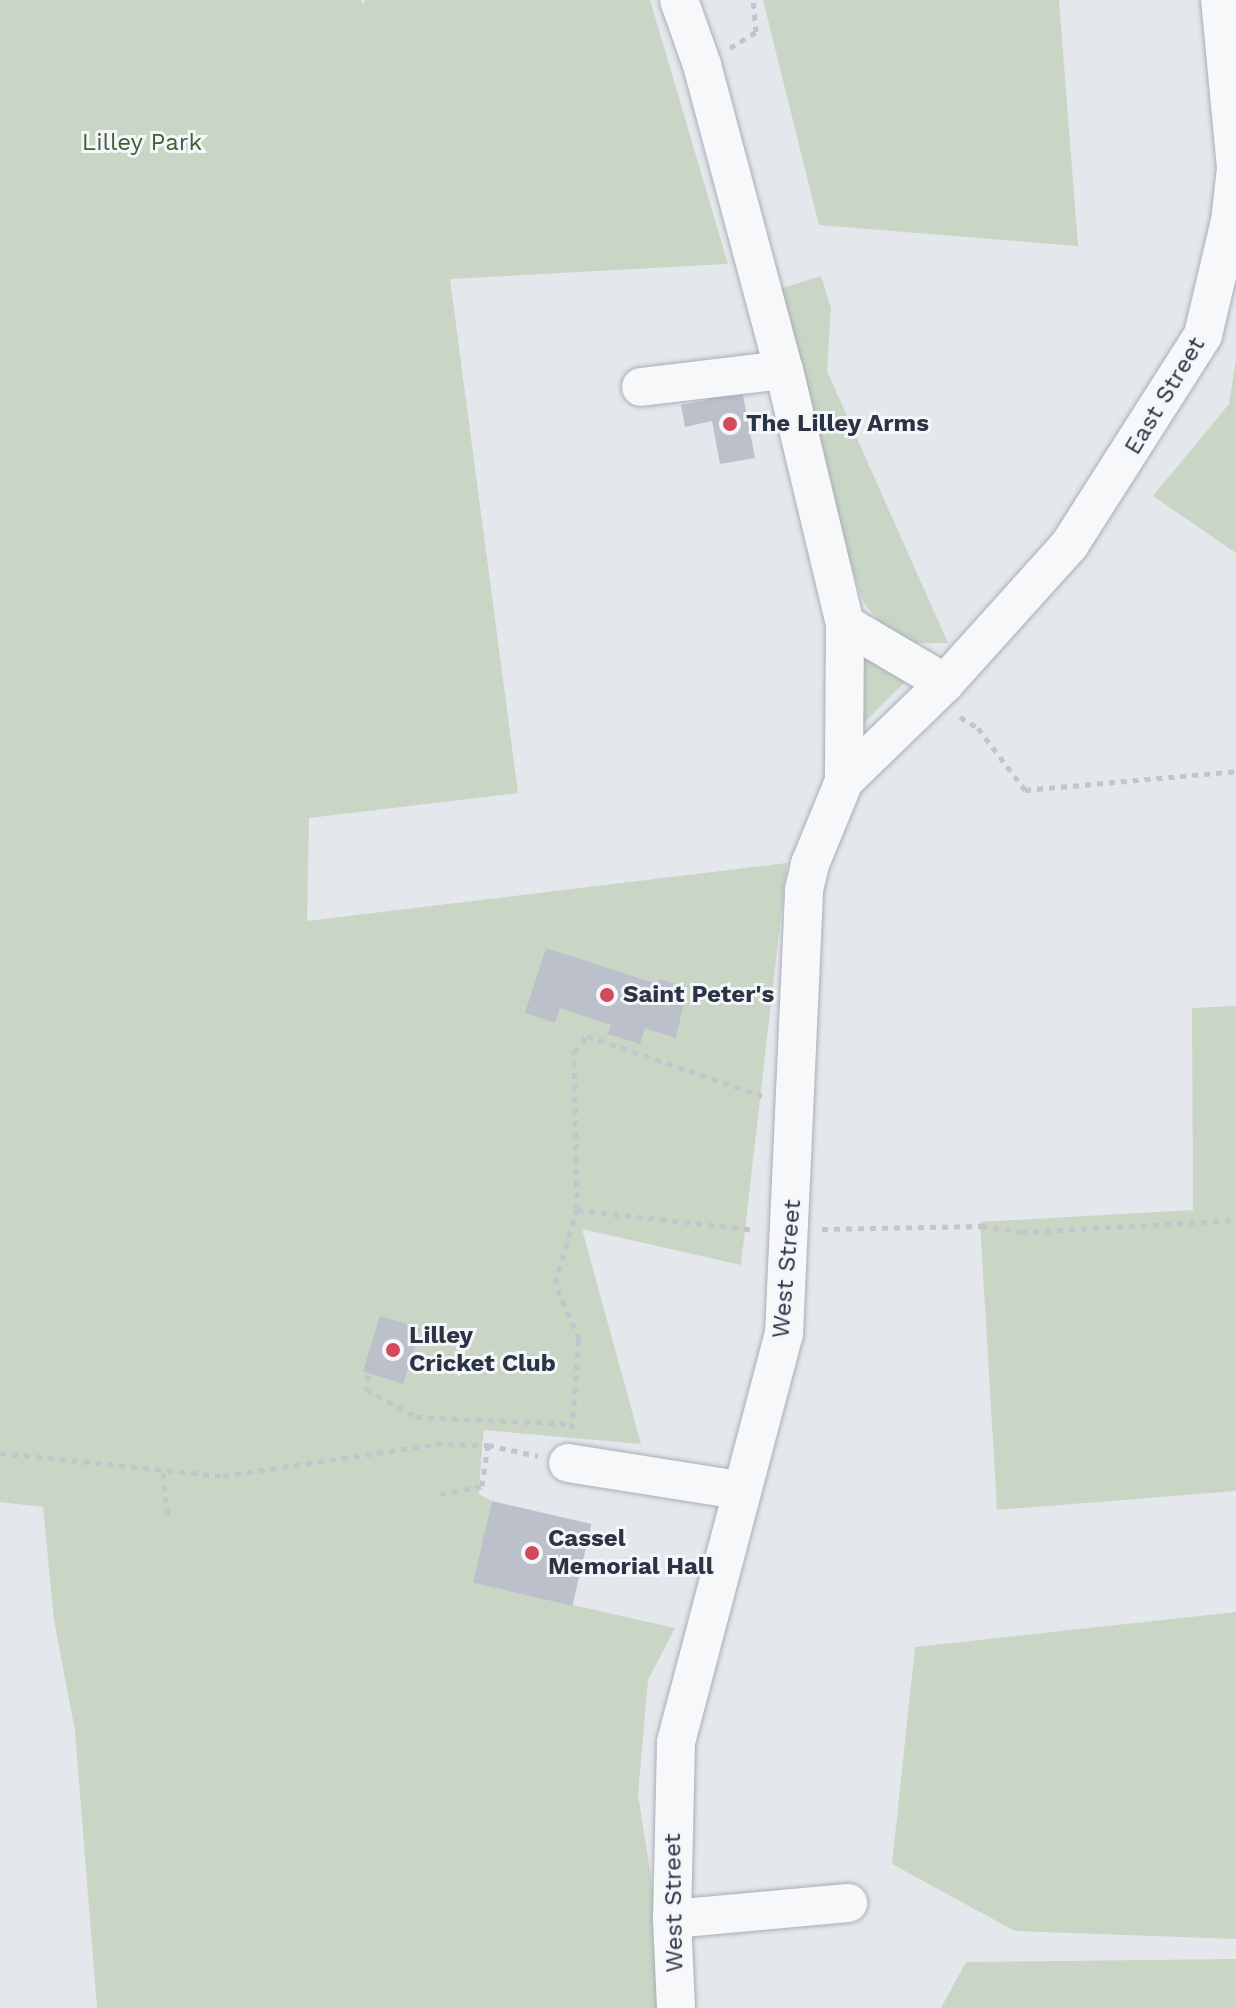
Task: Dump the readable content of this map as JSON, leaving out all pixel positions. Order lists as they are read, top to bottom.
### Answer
{
  "streets": {
    "street": ["East Street", "West Street"]
  },
  "crossings": [
    ["East Street", "West Street"]
  ],
  "parks": ["Lilley Park"],
  "places": [
    "The Lilley Arms",
    "Saint Peter's",
    "Lilley Cricket Club",
    "Cassel Memorial Hall"
  ]
}
